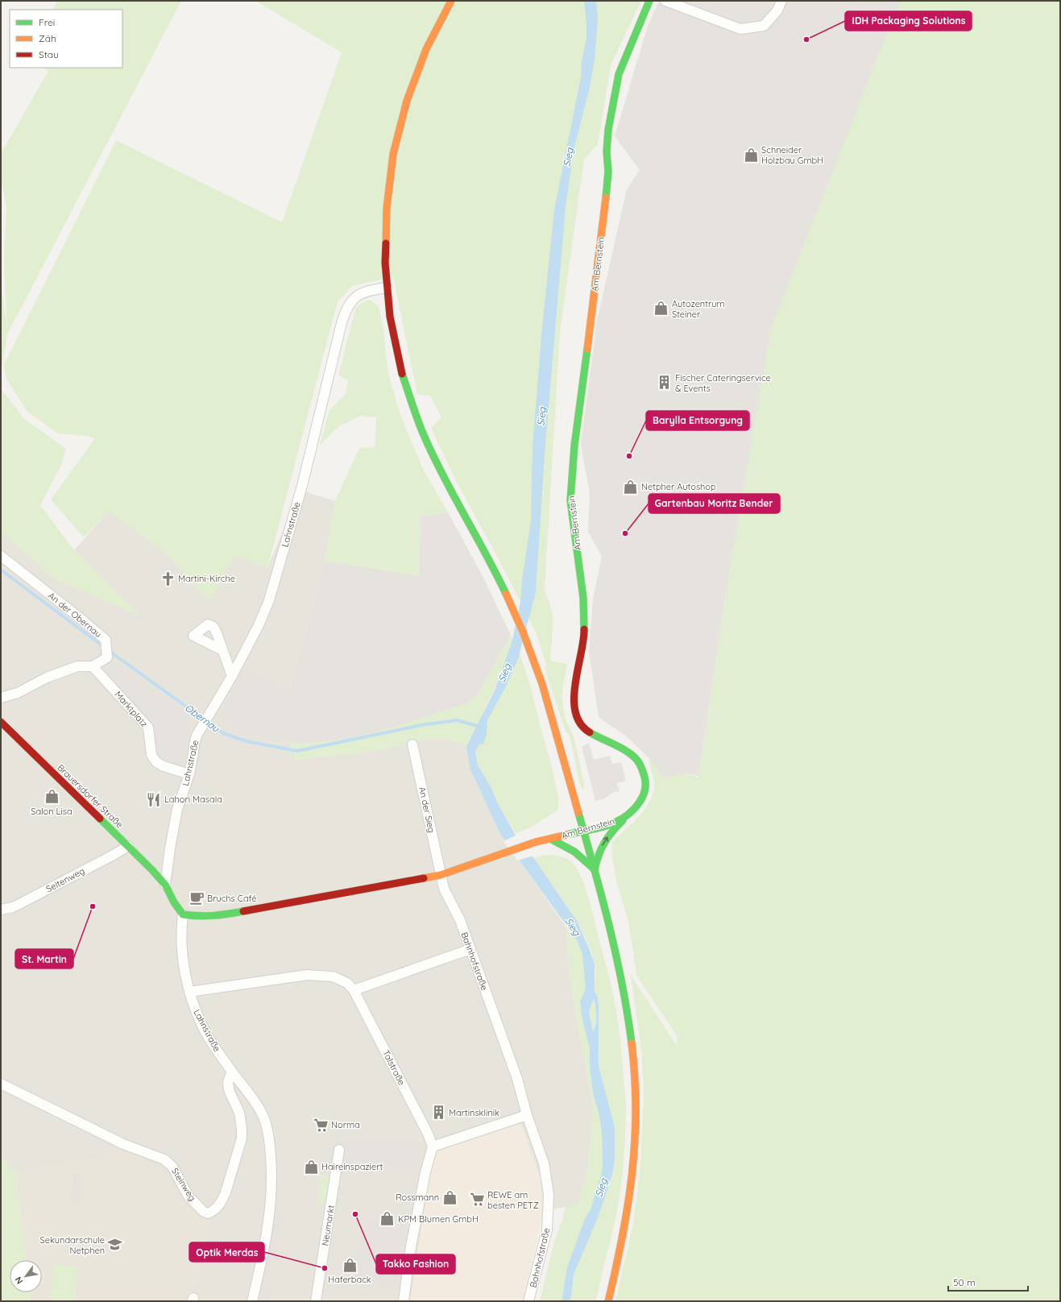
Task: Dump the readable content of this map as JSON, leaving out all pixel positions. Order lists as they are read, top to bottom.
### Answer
{
  "streets": {
    "street": [
      "Am Bernstein",
      "Lahnstraße",
      "An der Obernau",
      "Marktplatz",
      "Brauersdorfer Straße",
      "An der Sieg",
      "Seitenweg",
      "Bahnhofstraße",
      "Talstraße",
      "Steinweg",
      "Neumarkt"
    ]
  },
  "crossings": [
    ["Am Bernstein", "An der Sieg"],
    ["Am Bernstein", "Bahnhofstraße"],
    ["Lahnstraße", "Marktplatz"],
    ["Lahnstraße", "Brauersdorfer Straße"],
    ["Lahnstraße", "Talstraße"],
    ["Lahnstraße", "Steinweg"],
    ["An der Obernau", "Marktplatz"],
    ["Brauersdorfer Straße", "Seitenweg"],
    ["An der Sieg", "Bahnhofstraße"]
  ],
  "water": ["Sieg", "Obernau"],
  "places": {
    "other": [
      "IDH Packaging Solutions",
      "Barylla Entsorgung",
      "Gartenbau Moritz Bender",
      "St. Martin",
      "Takko Fashion",
      "Optik Merdas"
    ],
    "shop": [
      "Schneider Holzbau GmbH",
      "Autozentrum Steiner",
      "Netpher Autoshop",
      "Salon Lisa",
      "Haireinspaziert",
      "Rossmann",
      "KPM Blumen GmbH",
      "Haferback"
    ],
    "building": ["Fischer Cateringservice & Events", "Martinsklinik"],
    "church": ["Martini-Kirche"],
    "restaurant": ["Lahori Masala"],
    "cafe": ["Bruchs Café"],
    "supermarket": ["Norma", "REWE am besten PETZ"],
    "school or university": ["Sekundarschule Netphen"]
  },
  "legend": ["Frei", "Zäh", "Stau"],
  "scale_bar": "50 m",
  "north": "bottom left"
}
